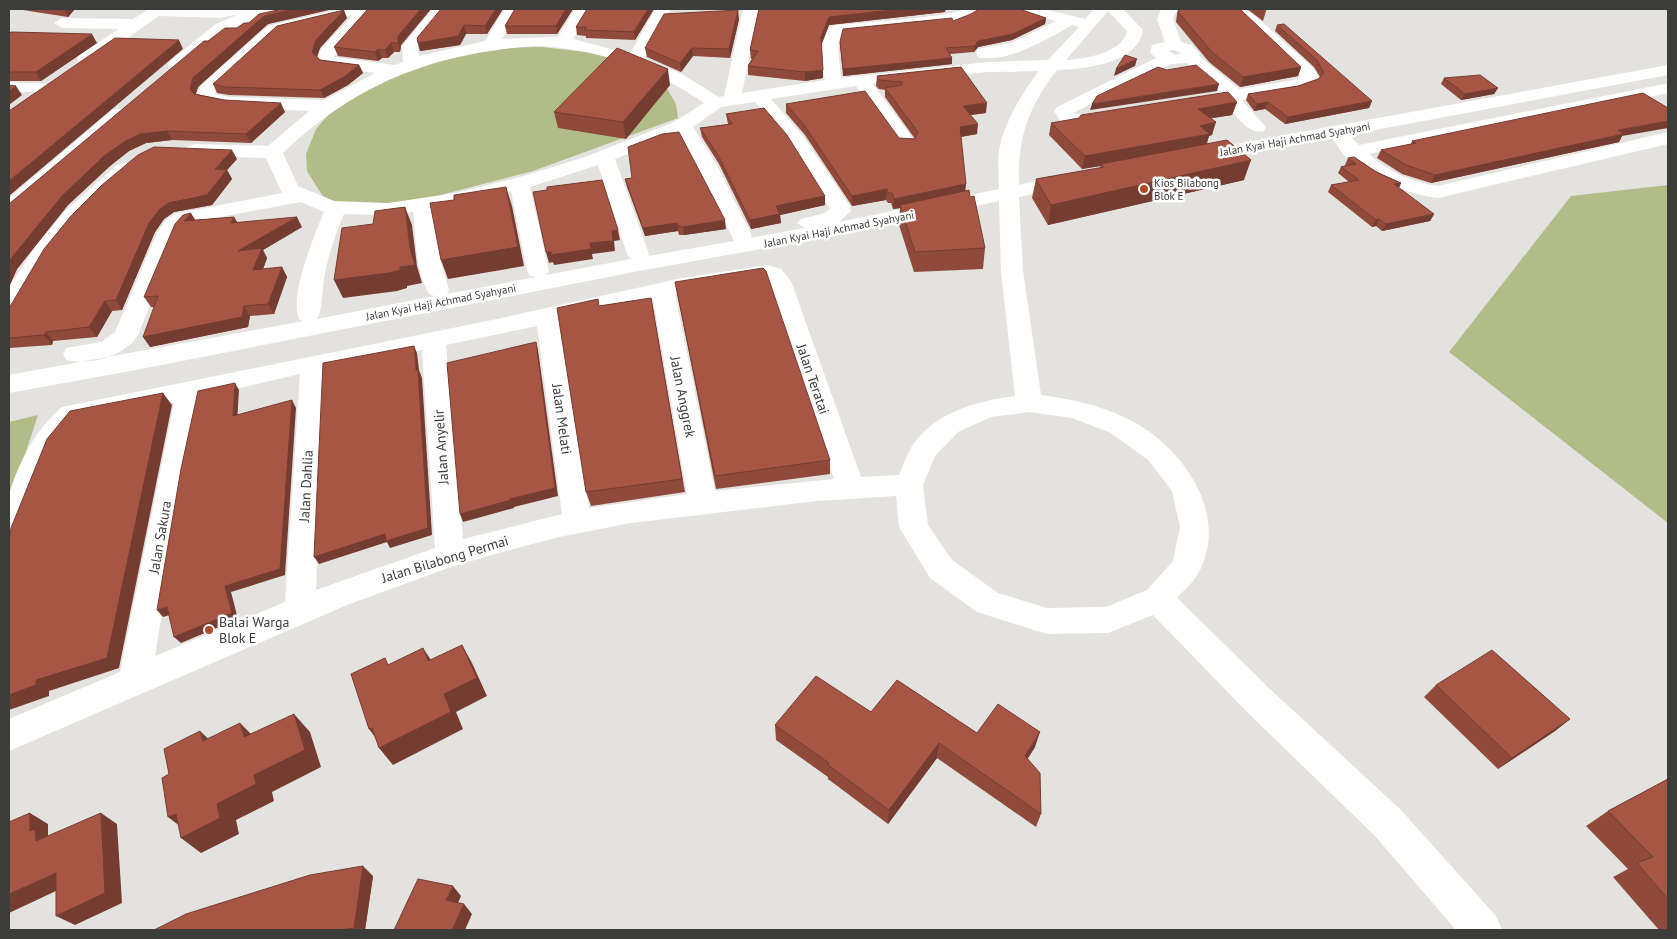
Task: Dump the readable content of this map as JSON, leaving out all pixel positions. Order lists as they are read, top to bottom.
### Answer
{
  "streets": {
    "street": [
      "Jalan Kyai Haji Achmad Syahyani",
      "Jalan Teratai",
      "Jalan Anggrek",
      "Jalan Melati",
      "Jalan Anyelir",
      "Jalan Dahlia",
      "Jalan Sakura",
      "Jalan Bilabong Permai"
    ]
  },
  "crossings": [
    ["Jalan Teratai", "Jalan Anggrek"],
    ["Jalan Teratai", "Jalan Bilabong Permai"],
    ["Jalan Anggrek", "Jalan Bilabong Permai"],
    ["Jalan Melati", "Jalan Bilabong Permai"],
    ["Jalan Anyelir", "Jalan Bilabong Permai"],
    ["Jalan Dahlia", "Jalan Bilabong Permai"],
    ["Jalan Sakura", "Jalan Bilabong Permai"]
  ],
  "places": ["Kios Bilabong Blok E", "Balai Warga Blok E"]
}
